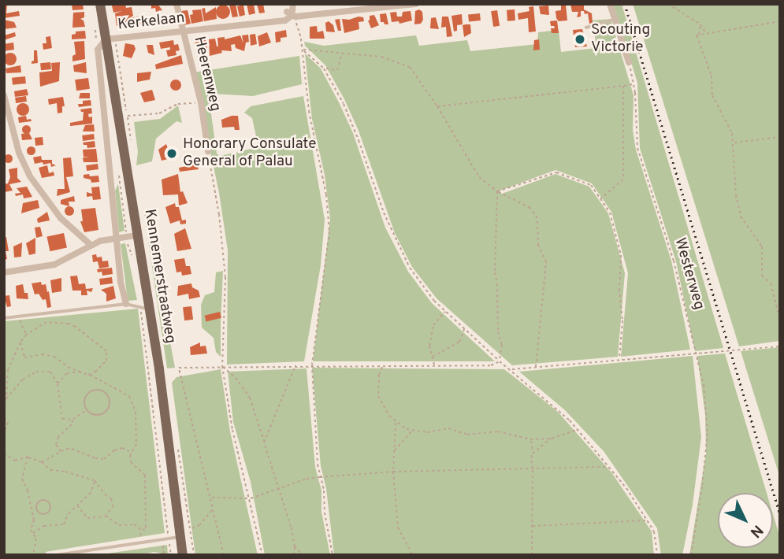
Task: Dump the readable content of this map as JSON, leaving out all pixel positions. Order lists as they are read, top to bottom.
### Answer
{
  "streets": {
    "main road": ["Kennemerstraatweg"],
    "street": ["Kerkelaan", "Heerenweg"],
    "path": ["Westerweg"]
  },
  "crossings": [
    ["Kerkelaan", "Heerenweg"],
    ["Kerkelaan", "Kennemerstraatweg"]
  ],
  "places": ["Scouting Victorie", "Honorary Consulate General of Palau"],
  "north": "bottom right"
}
